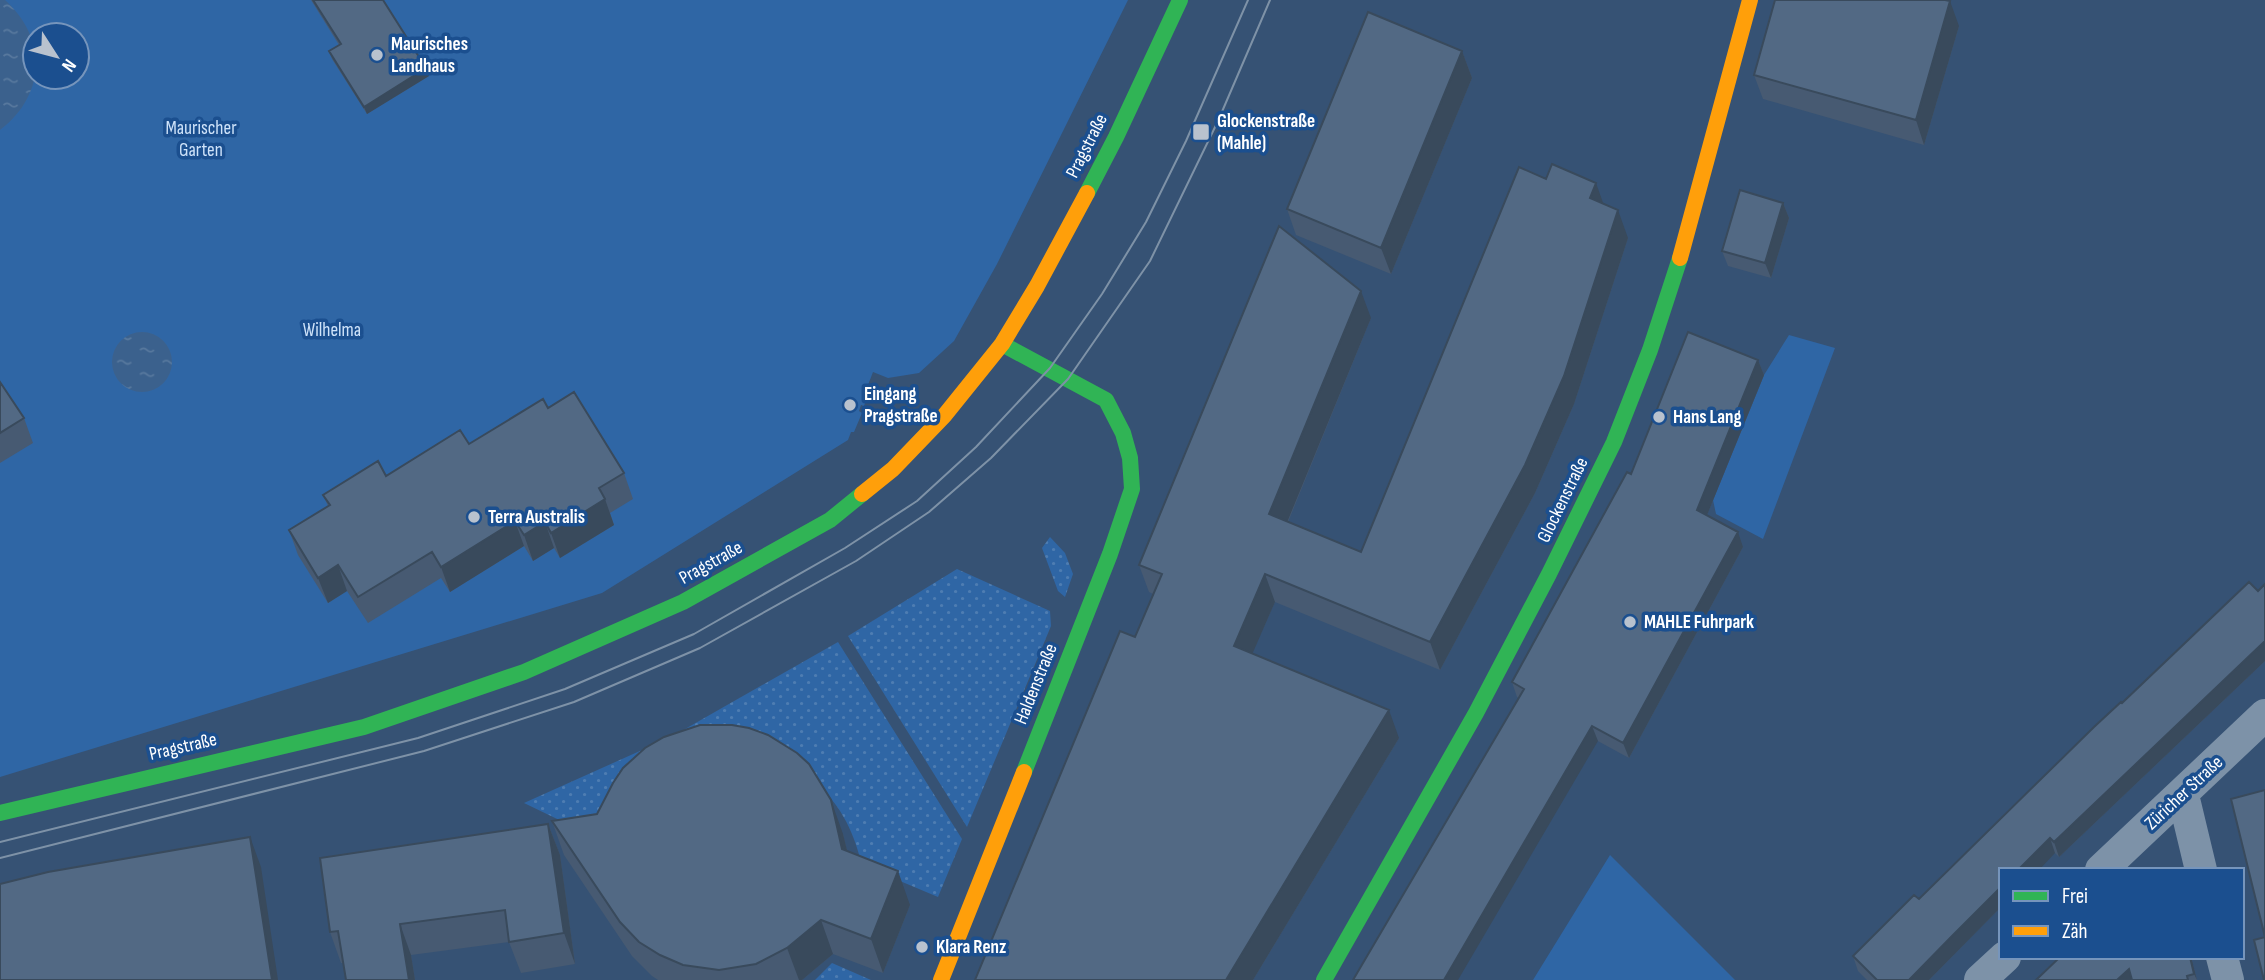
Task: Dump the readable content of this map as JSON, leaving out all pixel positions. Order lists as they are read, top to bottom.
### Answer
{
  "streets": {
    "street": [
      "Pragstraße",
      "Glockenstraße",
      "Haldenstraße",
      "Züricher Straße"
    ]
  },
  "crossings": [
    ["Pragstraße", "Haldenstraße"]
  ],
  "parks": ["Maurischer Garten", "Wilhelma"],
  "places": {
    "other": [
      "Maurisches Landhaus",
      "Eingang Pragstraße",
      "Hans Lang",
      "Terra Australis",
      "MAHLE Fuhrpark",
      "Klara Renz"
    ],
    "transit": ["Glockenstraße (Mahle)"]
  },
  "legend": ["Frei", "Zäh"],
  "north": "bottom right"
}
